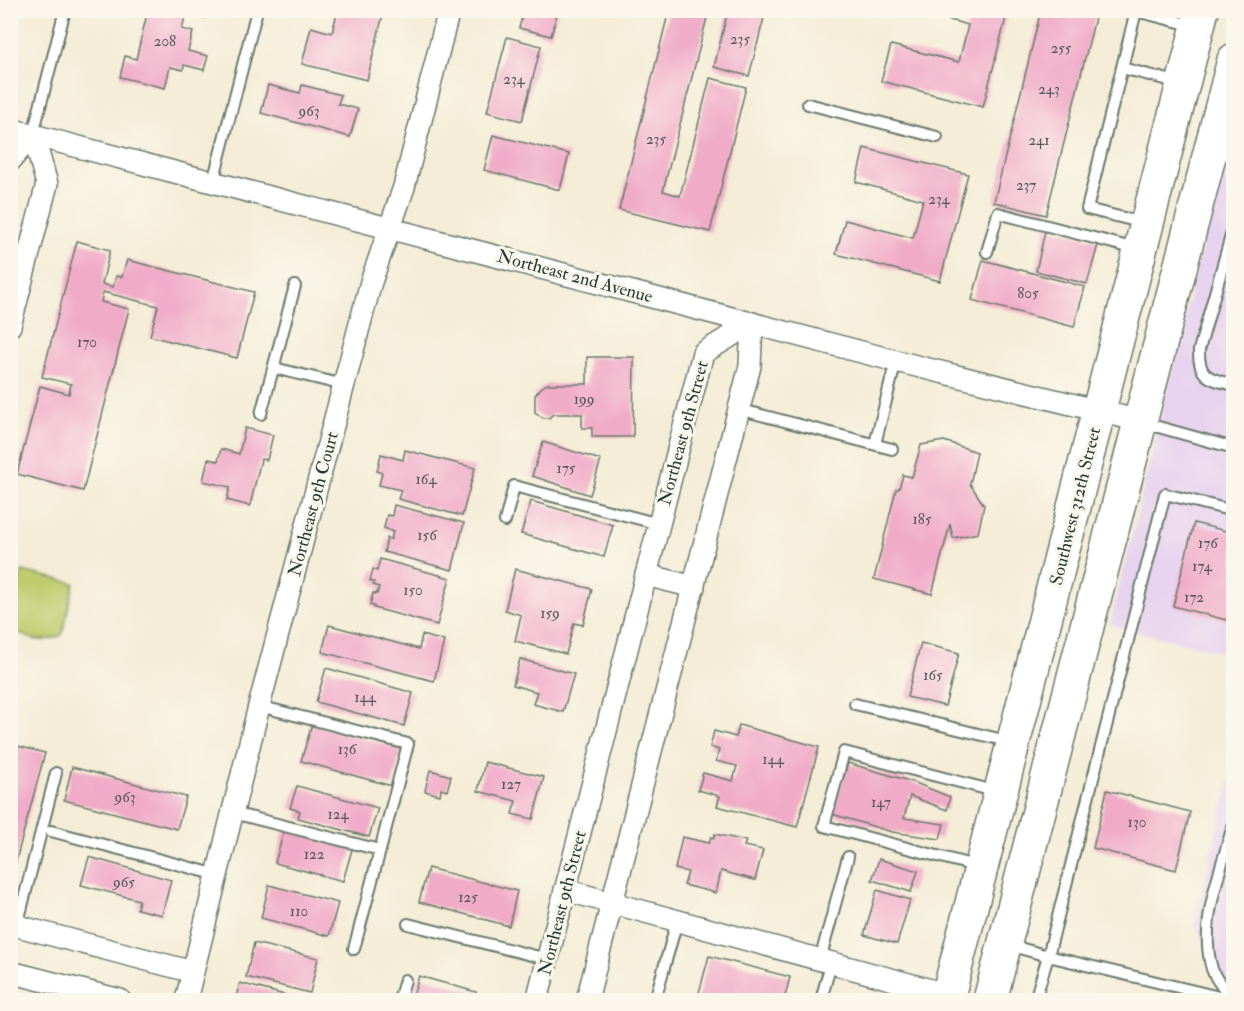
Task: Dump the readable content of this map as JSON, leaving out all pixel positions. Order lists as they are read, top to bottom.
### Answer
{
  "streets": {
    "highway": ["Southwest 312th Street"],
    "street": ["Northeast 2nd Avenue", "Northeast 9th Street", "Northeast 9th Court"]
  },
  "crossings": [
    ["Northeast 2nd Avenue", "Northeast 9th Street"],
    ["Northeast 2nd Avenue", "Northeast 9th Court"],
    ["Northeast 2nd Avenue", "Southwest 312th Street"]
  ],
  "house_numbers": [
    "235",
    "208",
    "255",
    "234",
    "243",
    "963",
    "235",
    "241",
    "237",
    "234",
    "805",
    "170",
    "199",
    "175",
    "164",
    "185",
    "156",
    "176",
    "174",
    "150",
    "172",
    "159",
    "165",
    "144",
    "136",
    "144",
    "127",
    "963",
    "147",
    "124",
    "130",
    "122",
    "965",
    "125",
    "110"
  ]
}
